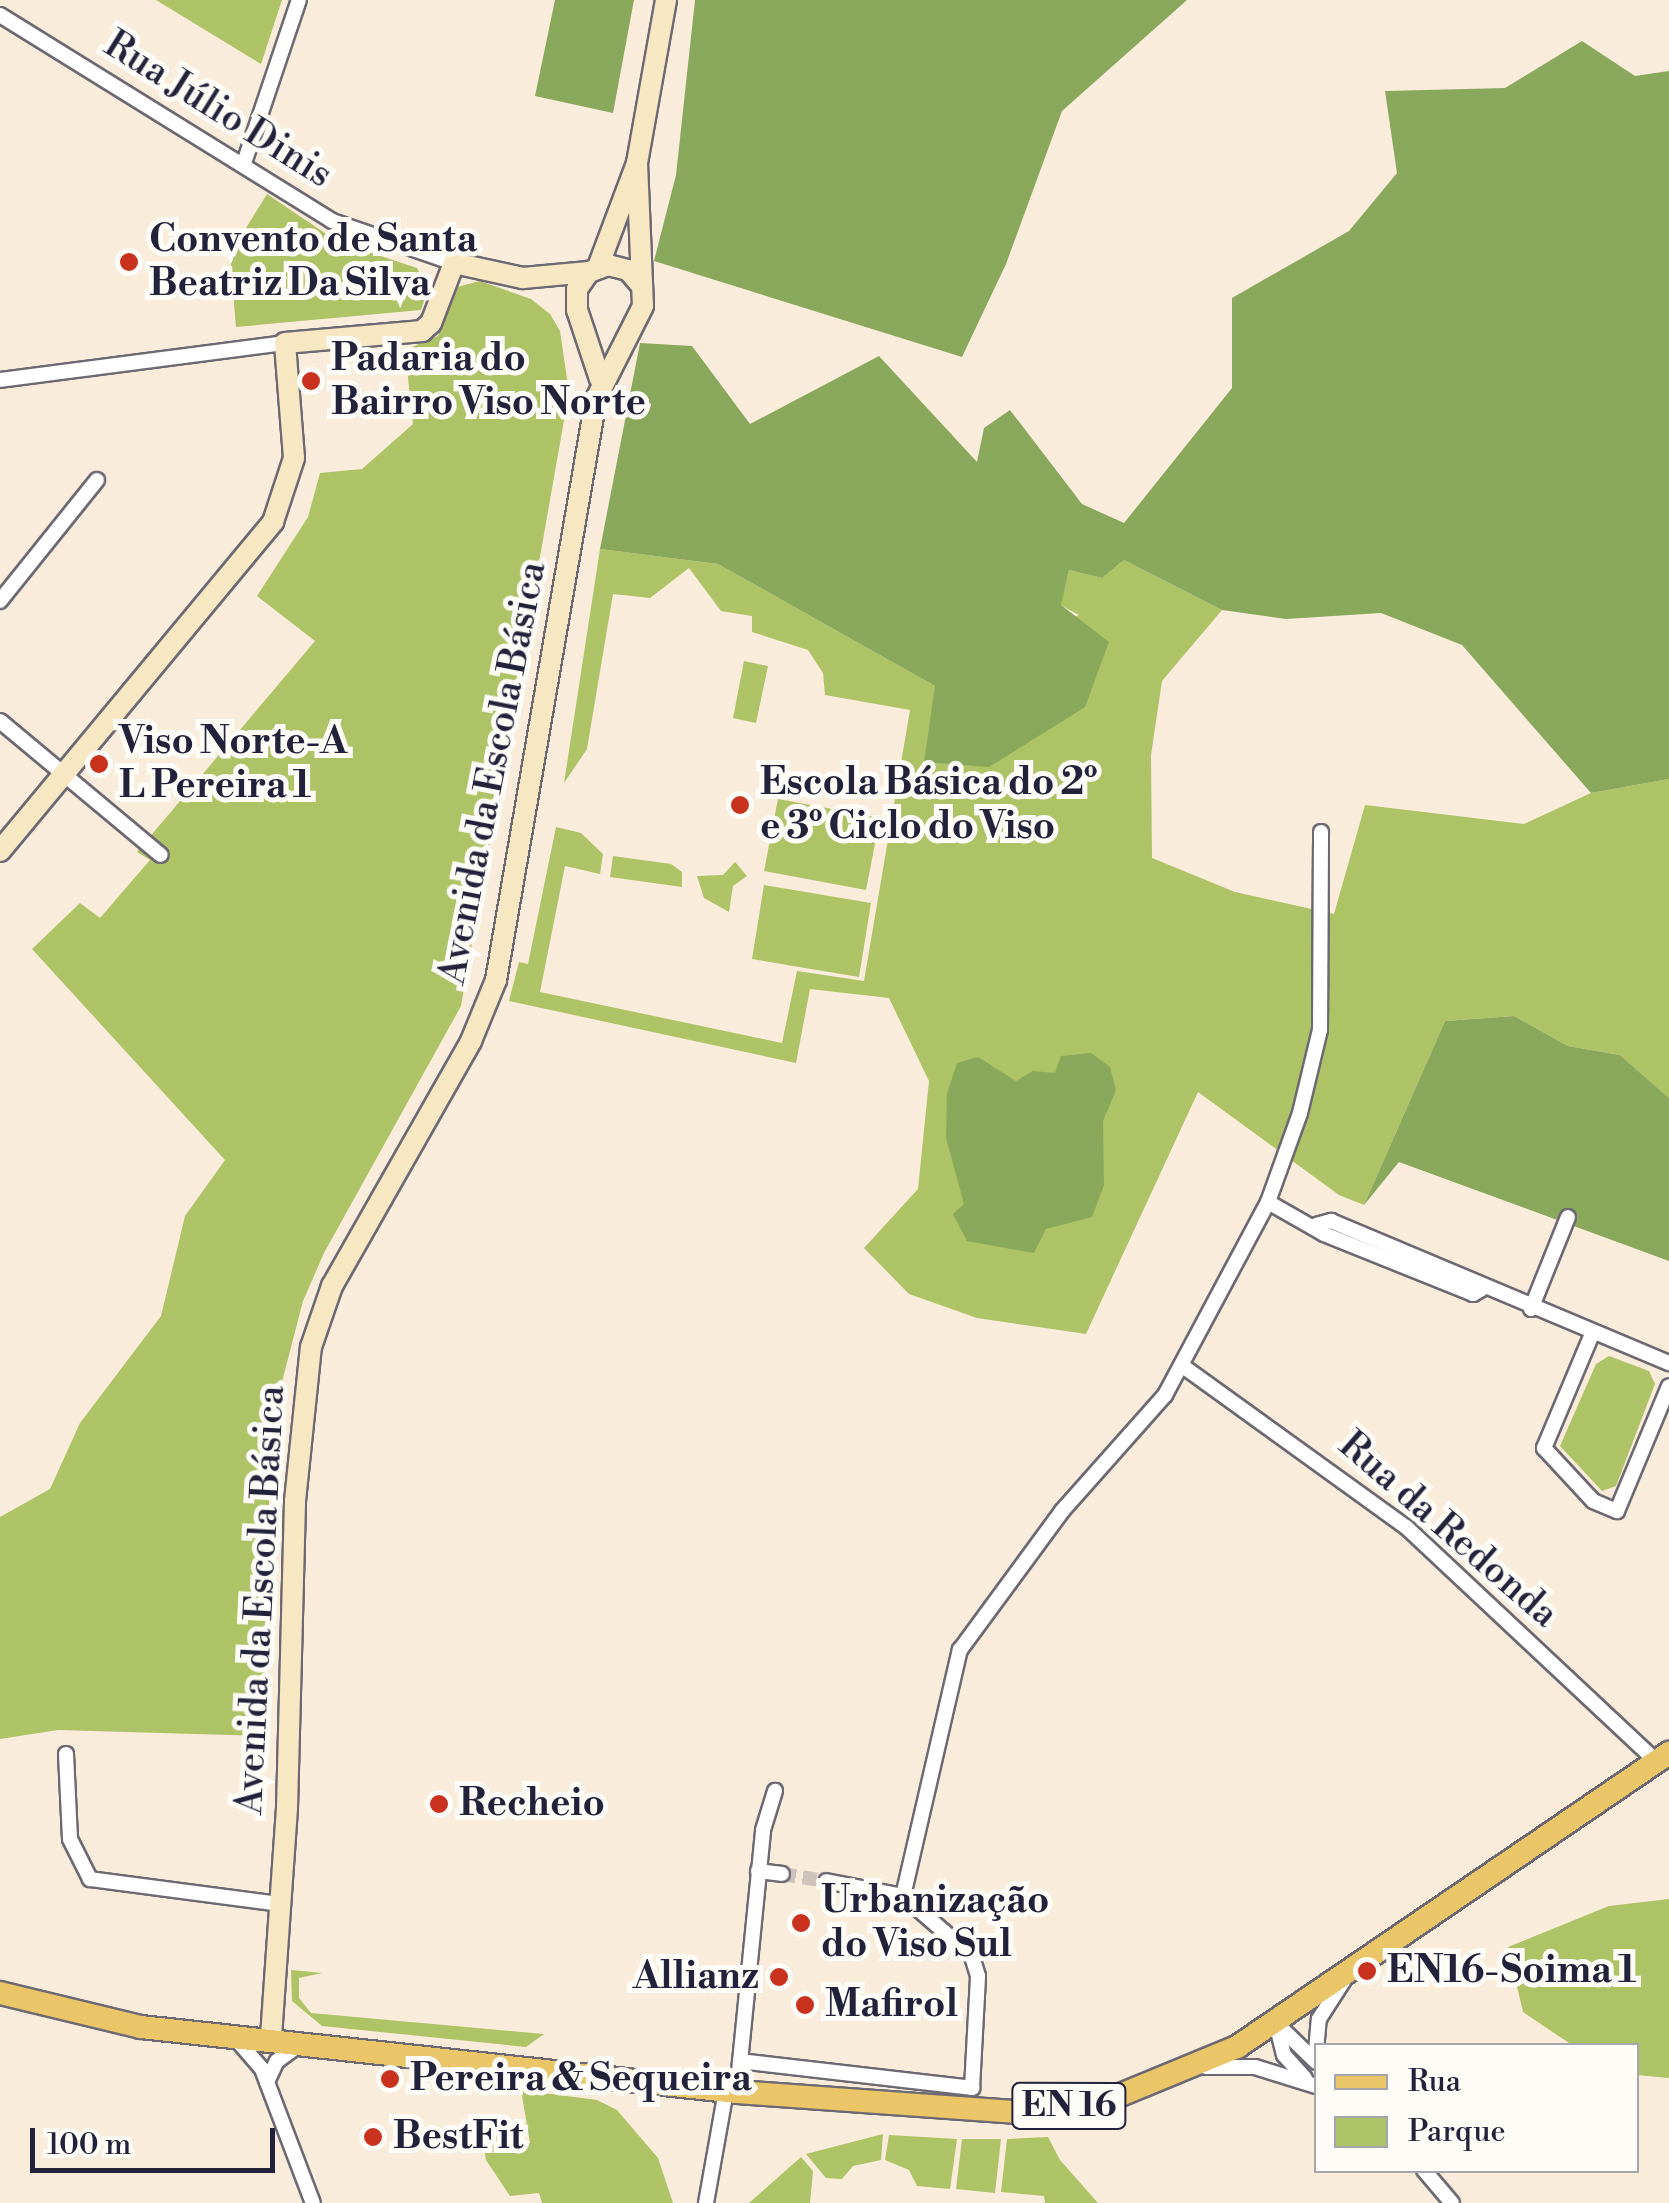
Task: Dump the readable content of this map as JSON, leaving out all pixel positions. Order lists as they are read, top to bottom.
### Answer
{
  "streets": {
    "main road": ["EN 16"],
    "street": ["Rua Júlio Dinis", "Avenida da Escola Básica", "Rua da Redonda"]
  },
  "crossings": [
    ["Rua Júlio Dinis", "Avenida da Escola Básica"],
    ["Avenida da Escola Básica", "EN 16"],
    ["Rua da Redonda", "EN 16"]
  ],
  "places": [
    "Convento de Santa Beatriz Da Silva",
    "Padaria do Bairro Viso Norte",
    "Viso Norte-A L Pereira 1",
    "Escola Básica do 2º e 3º Ciclo do Viso",
    "Recheio",
    "Urbanização do Viso Sul",
    "EN16-Soima 1",
    "Allianz",
    "Mafirol",
    "Pereira & Sequeira",
    "BestFit"
  ],
  "legend": ["Rua", "Parque"],
  "scale_bar": "100 m"
}
